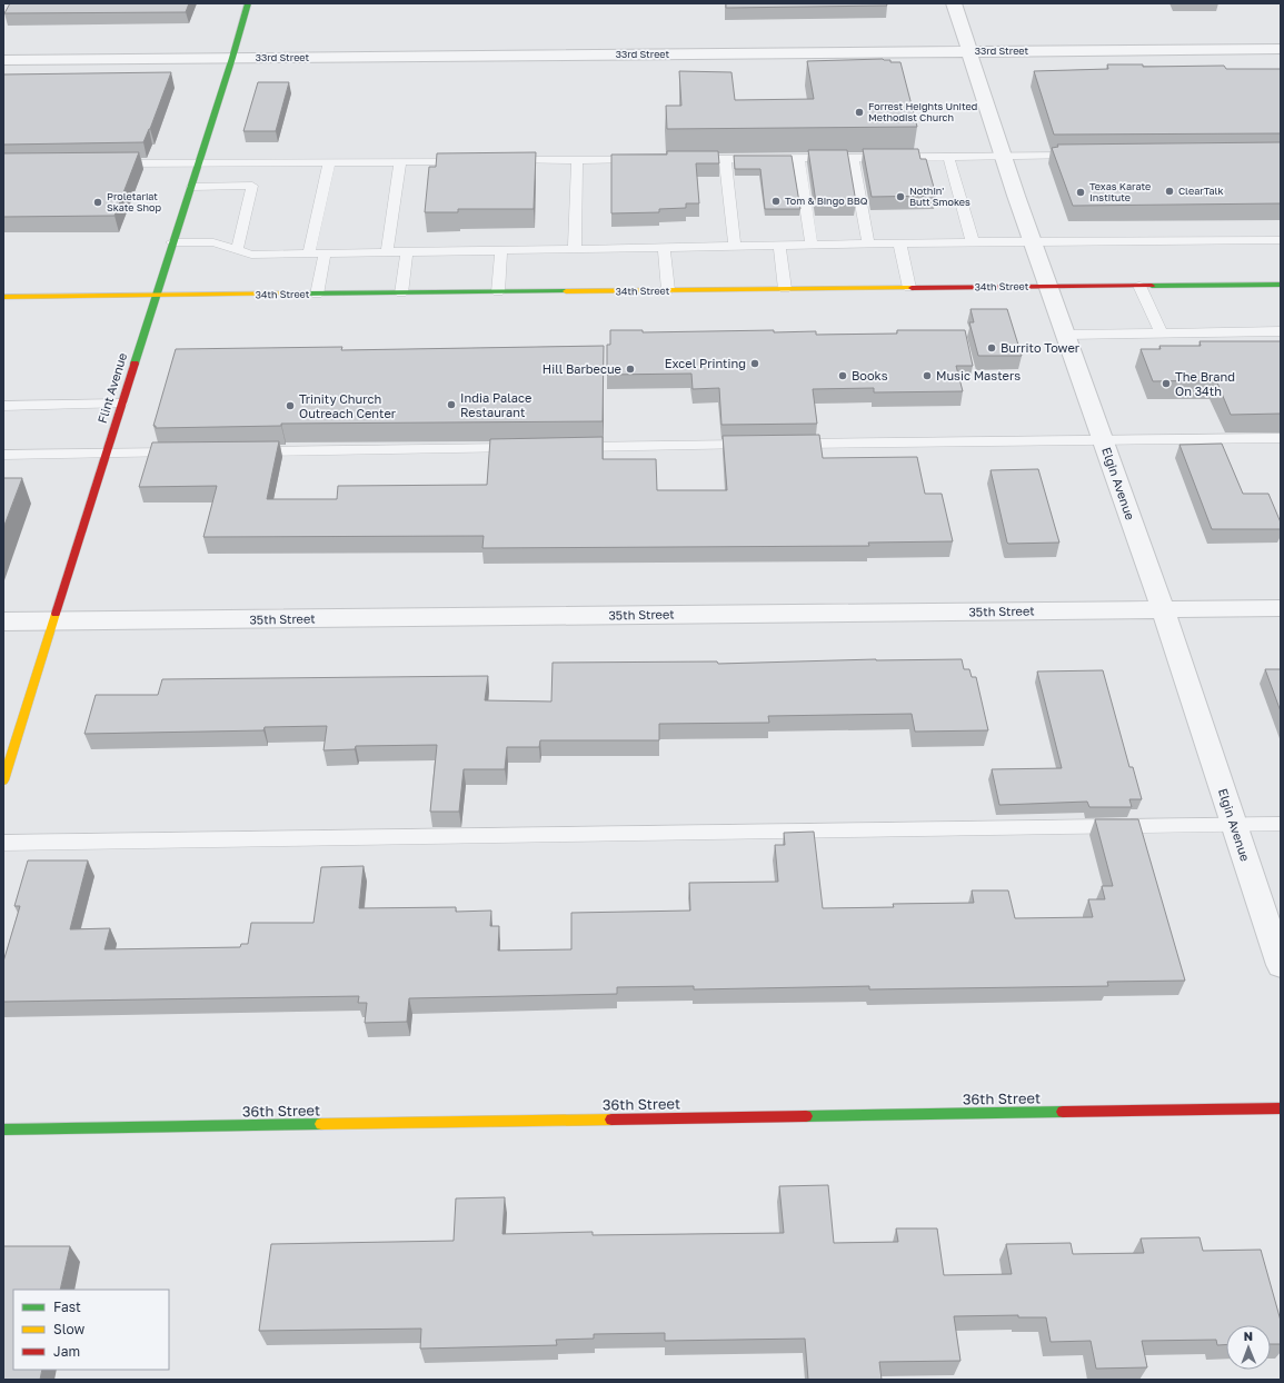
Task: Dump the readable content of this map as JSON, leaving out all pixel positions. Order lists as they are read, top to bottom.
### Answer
{
  "streets": {
    "street": [
      "33rd Street",
      "34th Street",
      "Flint Avenue",
      "Elgin Avenue",
      "35th Street",
      "36th Street"
    ]
  },
  "crossings": [
    ["33rd Street", "Flint Avenue"],
    ["33rd Street", "Elgin Avenue"],
    ["34th Street", "Flint Avenue"],
    ["34th Street", "Elgin Avenue"],
    ["Flint Avenue", "35th Street"],
    ["Elgin Avenue", "35th Street"]
  ],
  "places": [
    "Forrest Heights United Methodist Church",
    "ClearTalk",
    "Texas Karate Institute",
    "Nothin' Butt Smokes",
    "Tom & Bingo BBQ",
    "Proletariat Skate Shop",
    "Burrito Tower",
    "Excel Printing",
    "Hill Barbecue",
    "Books",
    "Music Masters",
    "The Brand On 34th",
    "India Palace Restaurant",
    "Trinity Church Outreach Center"
  ],
  "legend": ["Fast", "Slow", "Jam"],
  "north": "top"
}
